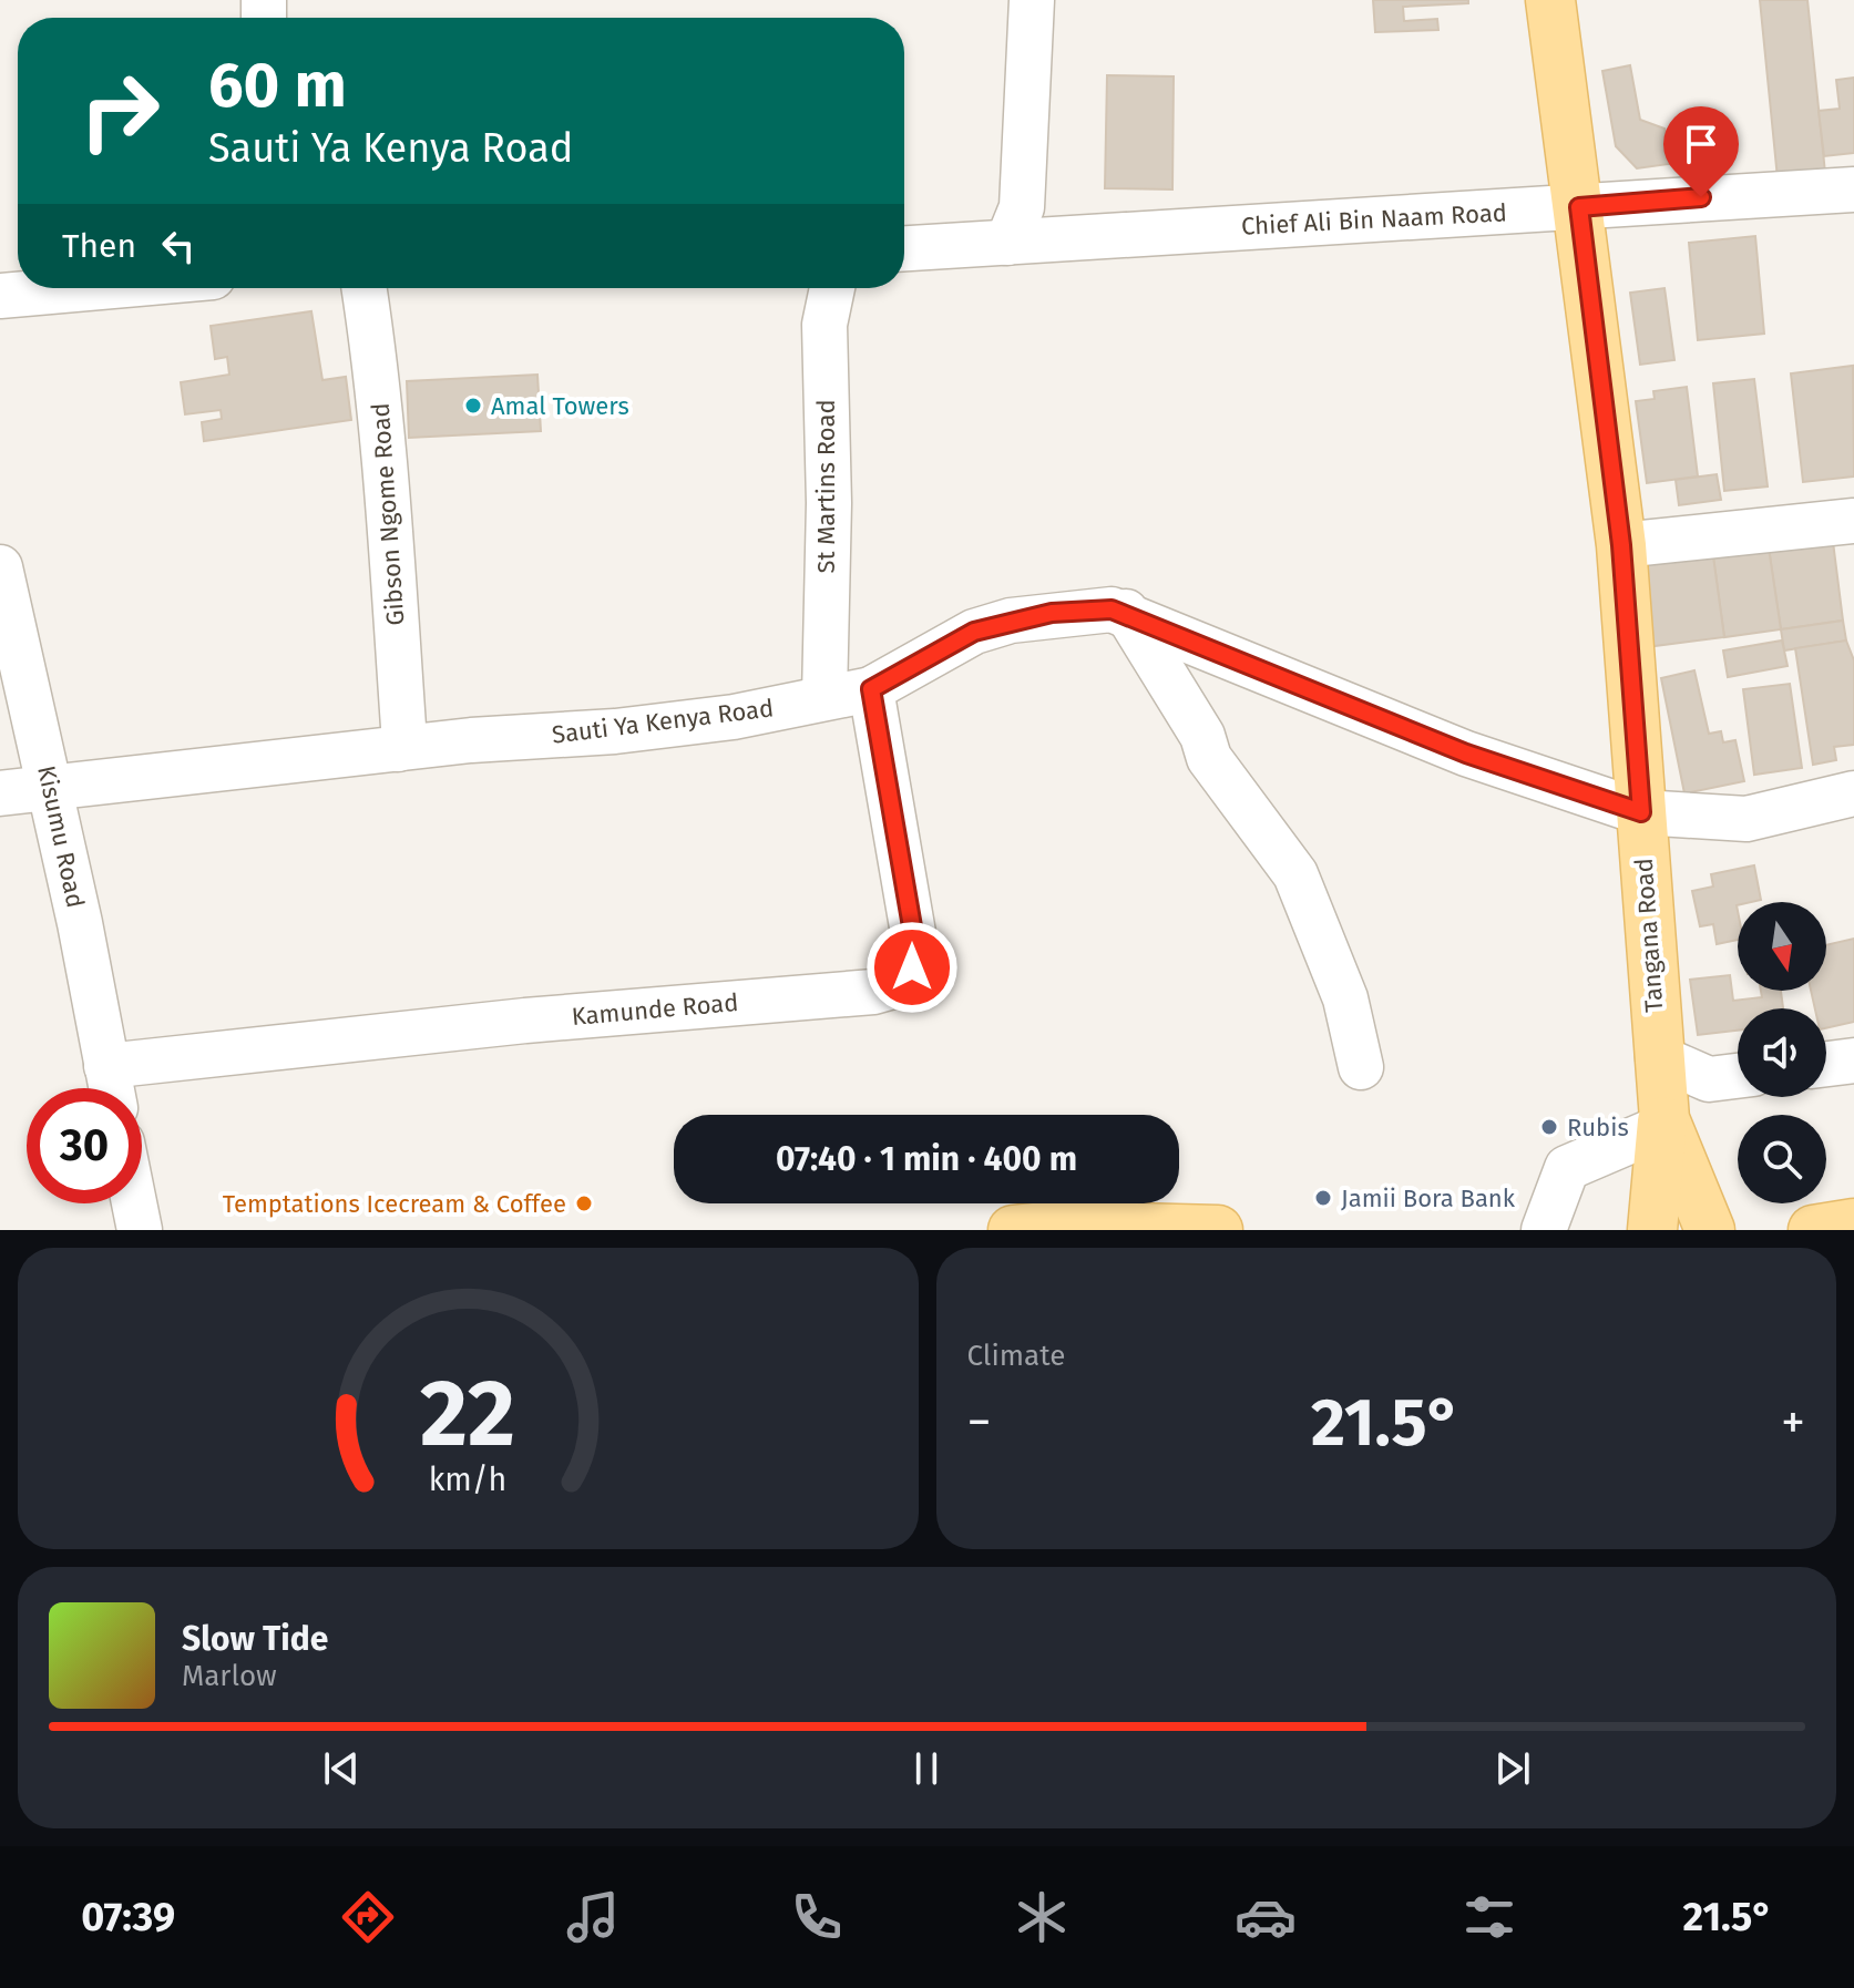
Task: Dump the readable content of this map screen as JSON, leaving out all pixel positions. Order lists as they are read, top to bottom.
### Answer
{
  "streets": {
    "main road": ["Tangana Road"],
    "street": [
      "Chief Ali Bin Naam Road",
      "St Martins Road",
      "Gibson Ngome Road",
      "Sauti Ya Kenya Road",
      "Kisumu Road",
      "Kamunde Road"
    ]
  },
  "crossings": [
    ["Chief Ali Bin Naam Road", "Tangana Road"],
    ["St Martins Road", "Sauti Ya Kenya Road"],
    ["Gibson Ngome Road", "Sauti Ya Kenya Road"],
    ["Sauti Ya Kenya Road", "Kisumu Road"],
    ["Sauti Ya Kenya Road", "Tangana Road"],
    ["Sauti Ya Kenya Road", "Kamunde Road"],
    ["Kisumu Road", "Kamunde Road"]
  ],
  "places": [
    "Amal Towers",
    "Rubis",
    "Jamii Bora Bank",
    "Temptations Icecream & Coffee"
  ],
  "north": "bottom",
  "page": {
    "turn": ["60 m", "Sauti Ya Kenya Road"],
    "then": "Then",
    "limit": "30",
    "trip": "07:40 · 1 min · 400 m",
    "tile": "Climate",
    "heat": ["−", "21.5°", "+"],
    "song": ["Slow Tide", "Marlow"],
    "tabs": ["07:39", "21.5°"],
    "gauge": ["22", "km/h"]
  }
}
